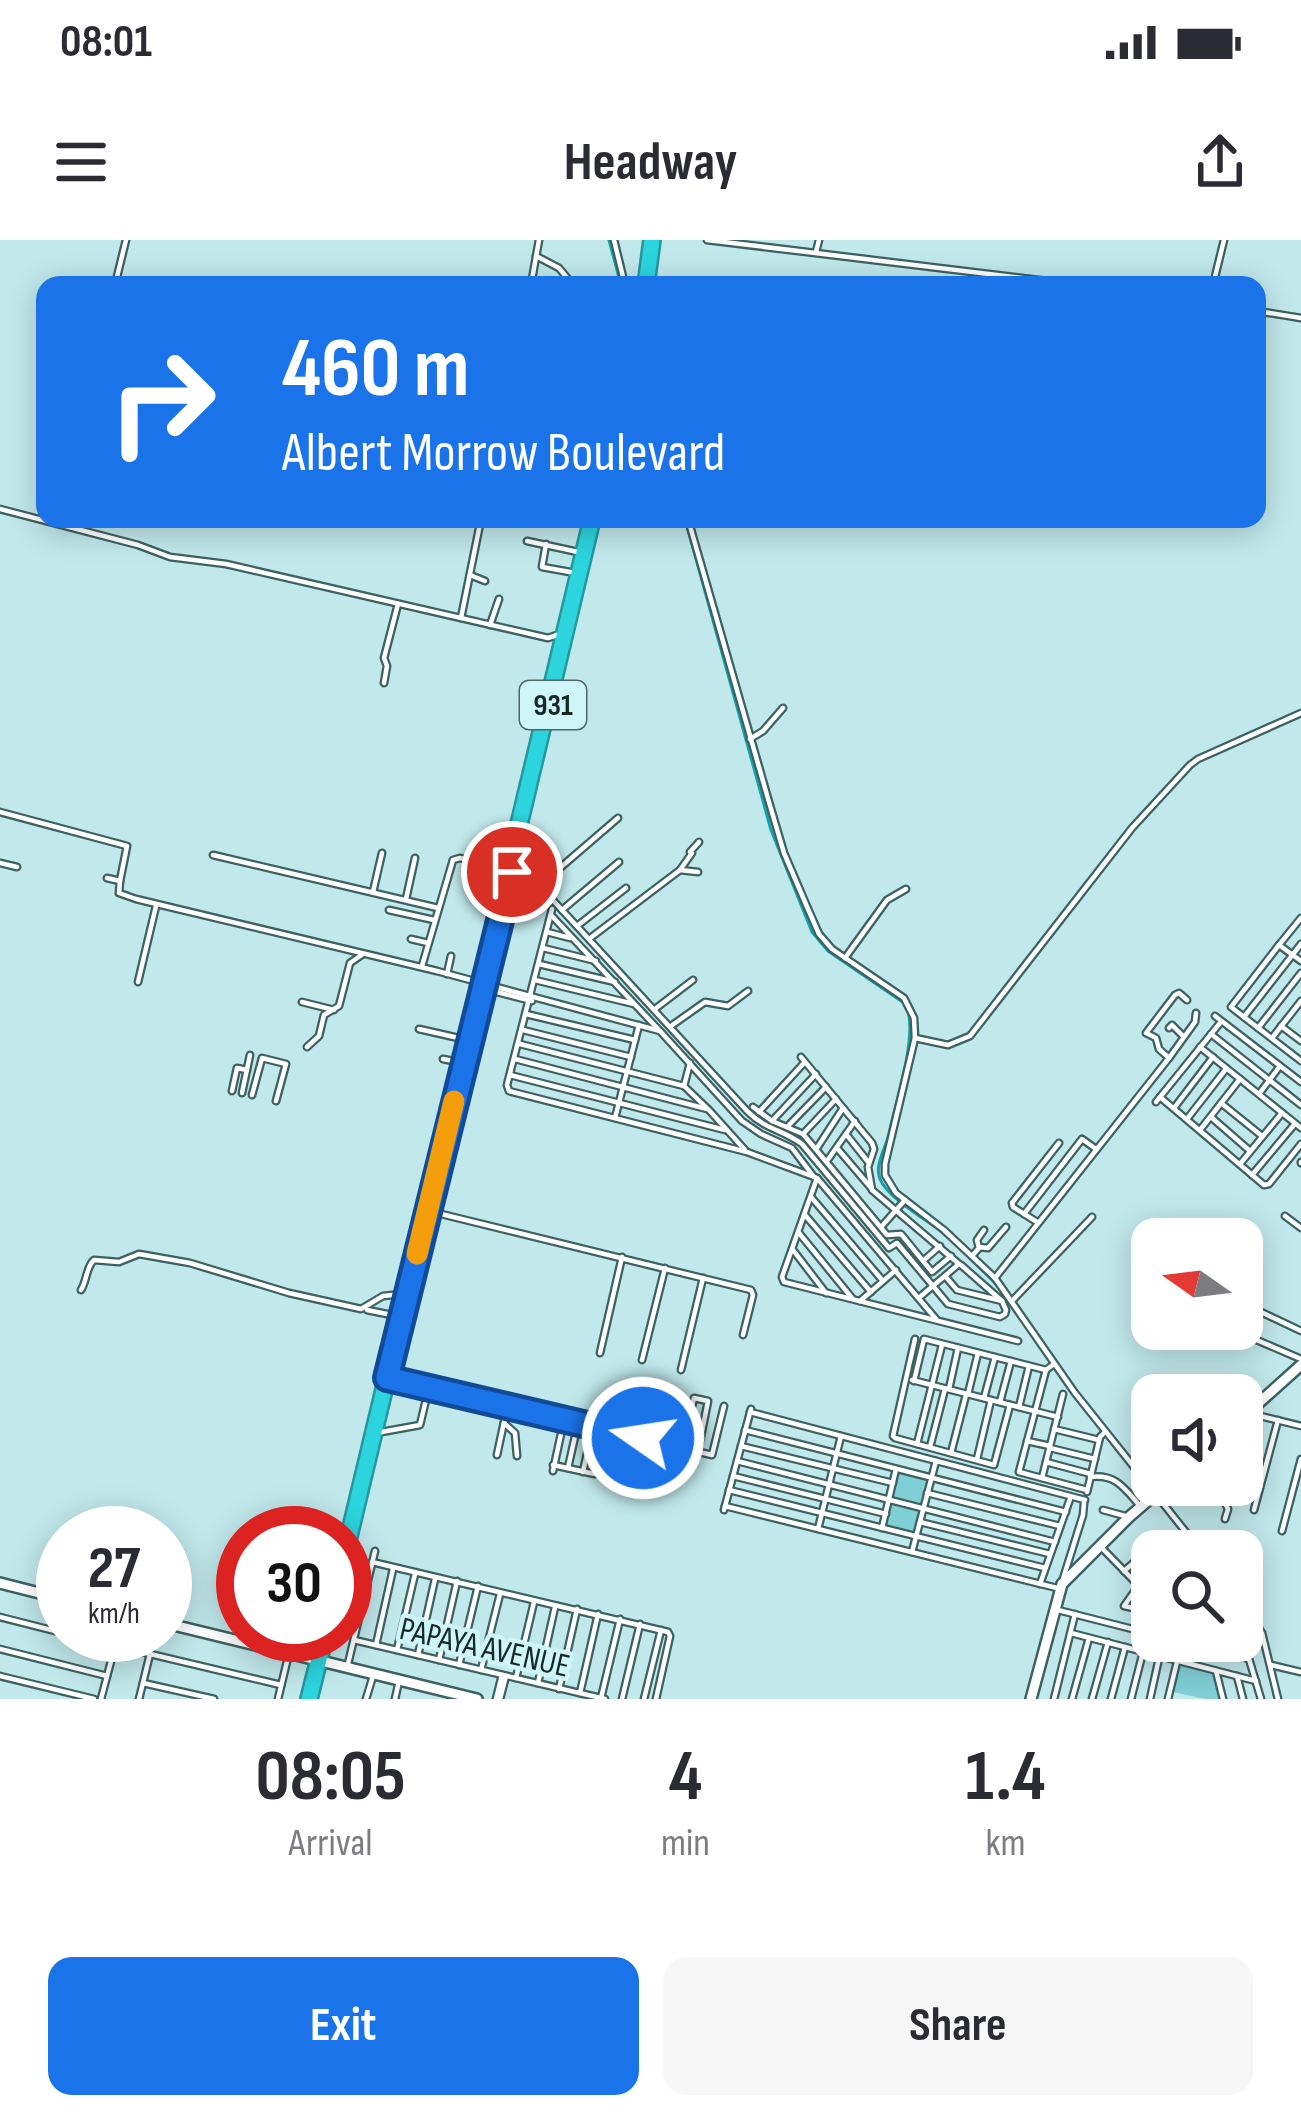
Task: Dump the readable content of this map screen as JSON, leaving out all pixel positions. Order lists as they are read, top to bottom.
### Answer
{
  "streets": {
    "highway": ["931"],
    "street": ["PAPAYA AVENUE"]
  },
  "north": "left",
  "page": {
    "status": "08:01",
    "header": "Headway",
    "turn": ["460 m", "Albert Morrow Boulevard"],
    "speed": "27 km/h",
    "limit": "30",
    "eta": [
      "08:05",
      "Arrival",
      "4",
      "min",
      "1.4",
      "km"
    ],
    "buttons": ["Exit", "Share"]
  }
}
